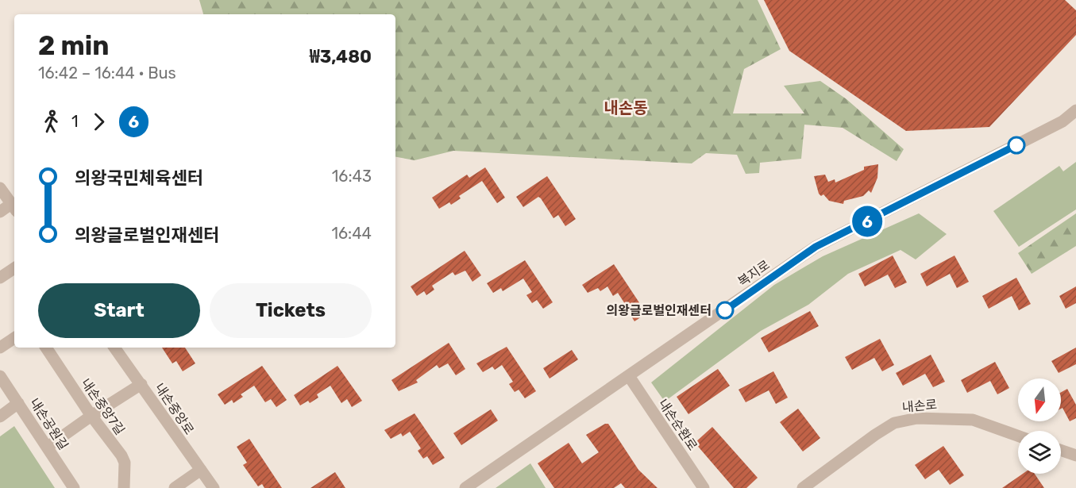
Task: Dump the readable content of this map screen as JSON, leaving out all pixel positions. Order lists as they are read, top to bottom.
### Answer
{
  "streets": {
    "street": [
      "복지로",
      "내손로",
      "내손중앙7길",
      "내손중앙로",
      "내손공원길",
      "내손순환로"
    ]
  },
  "crossings": [
    ["복지로", "내손순환로"]
  ],
  "districts": ["내손동"],
  "places": ["의왕글로벌인재센터"],
  "lines": ["bus line 6"],
  "north": "bottom",
  "page": {
    "on_map": "6",
    "heading": ["2 min", "16:42 – 16:44 · Bus", "₩3,480"],
    "legs": ["1", "6"],
    "list": [
      {
        "name": "의왕국민체육센터",
        "value": "16:43"
      },
      {
        "name": "의왕글로벌인재센터",
        "value": "16:44"
      }
    ],
    "buttons": ["Start", "Tickets"]
  }
}
